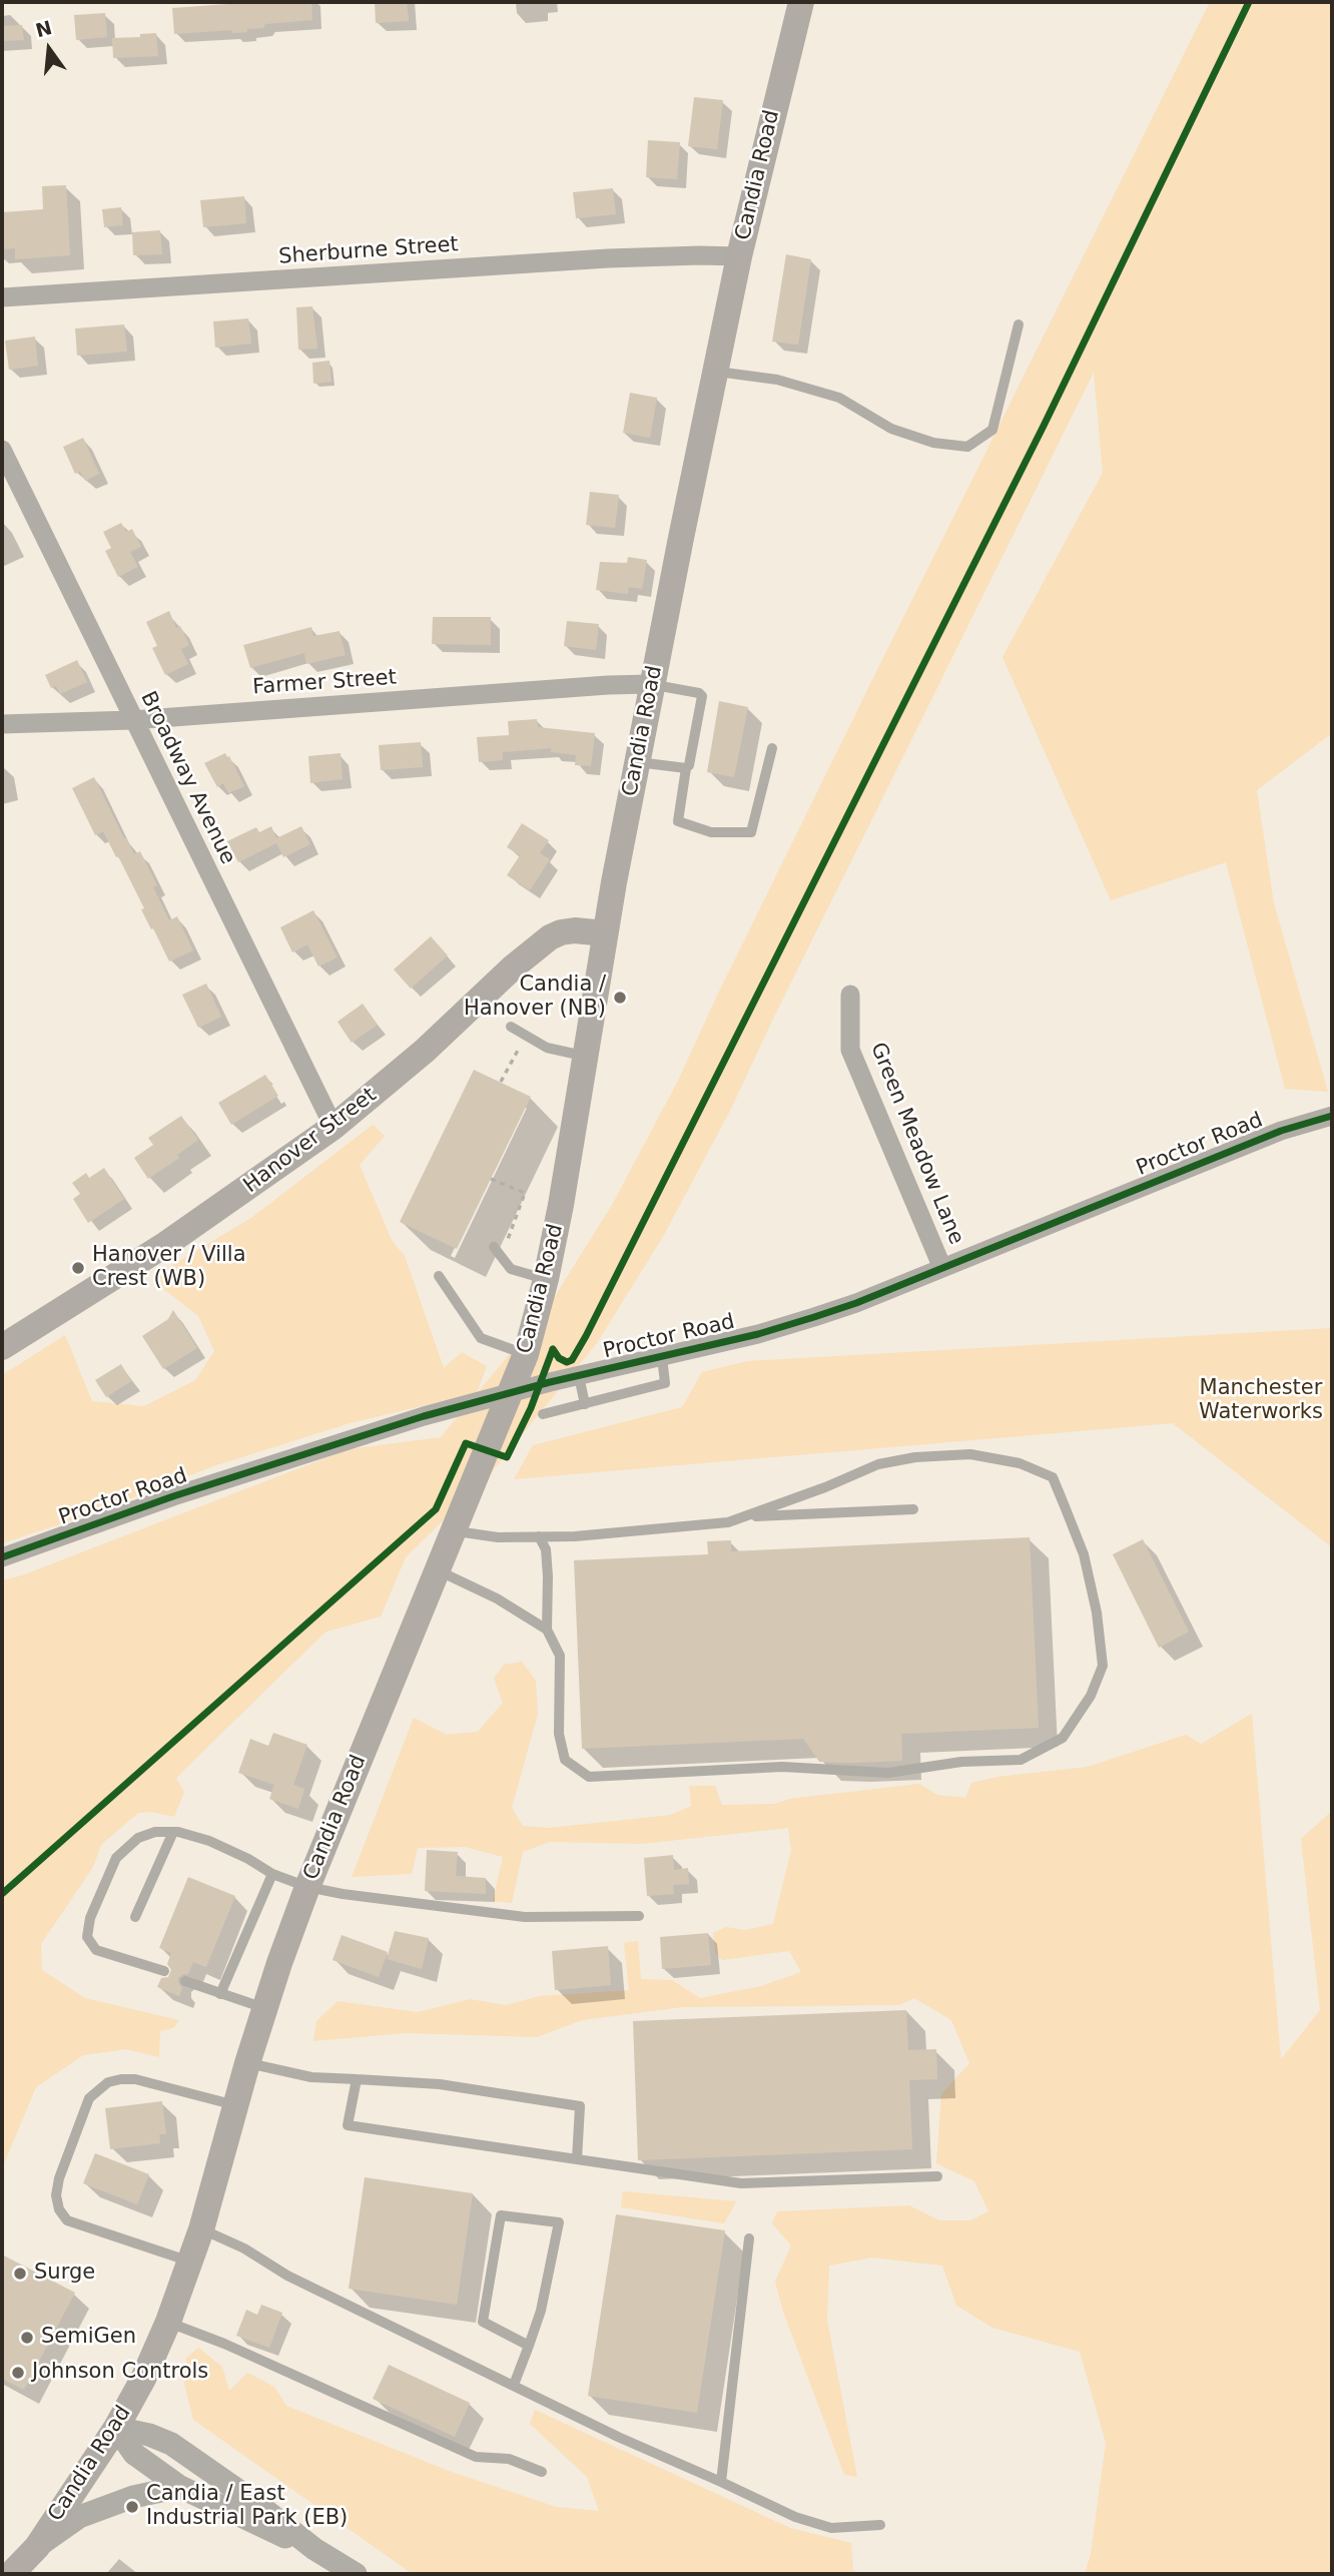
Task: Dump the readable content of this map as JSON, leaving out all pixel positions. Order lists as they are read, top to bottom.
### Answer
{
  "streets": {
    "main road": ["Candia Road", "Hanover Street"],
    "street": [
      "Sherburne Street",
      "Farmer Street",
      "Broadway Avenue",
      "Green Meadow Lane",
      "Proctor Road"
    ]
  },
  "crossings": [
    ["Candia Road", "Sherburne Street"],
    ["Candia Road", "Farmer Street"],
    ["Candia Road", "Hanover Street"],
    ["Candia Road", "Proctor Road"],
    ["Farmer Street", "Broadway Avenue"],
    ["Broadway Avenue", "Hanover Street"],
    ["Green Meadow Lane", "Proctor Road"]
  ],
  "parks": ["Manchester Waterworks"],
  "places": [
    "Candia / Hanover (NB)",
    "Hanover / Villa Crest (WB)",
    "Surge",
    "SemiGen",
    "Johnson Controls",
    "Candia / East Industrial Park (EB)"
  ],
  "north": "top"
}
